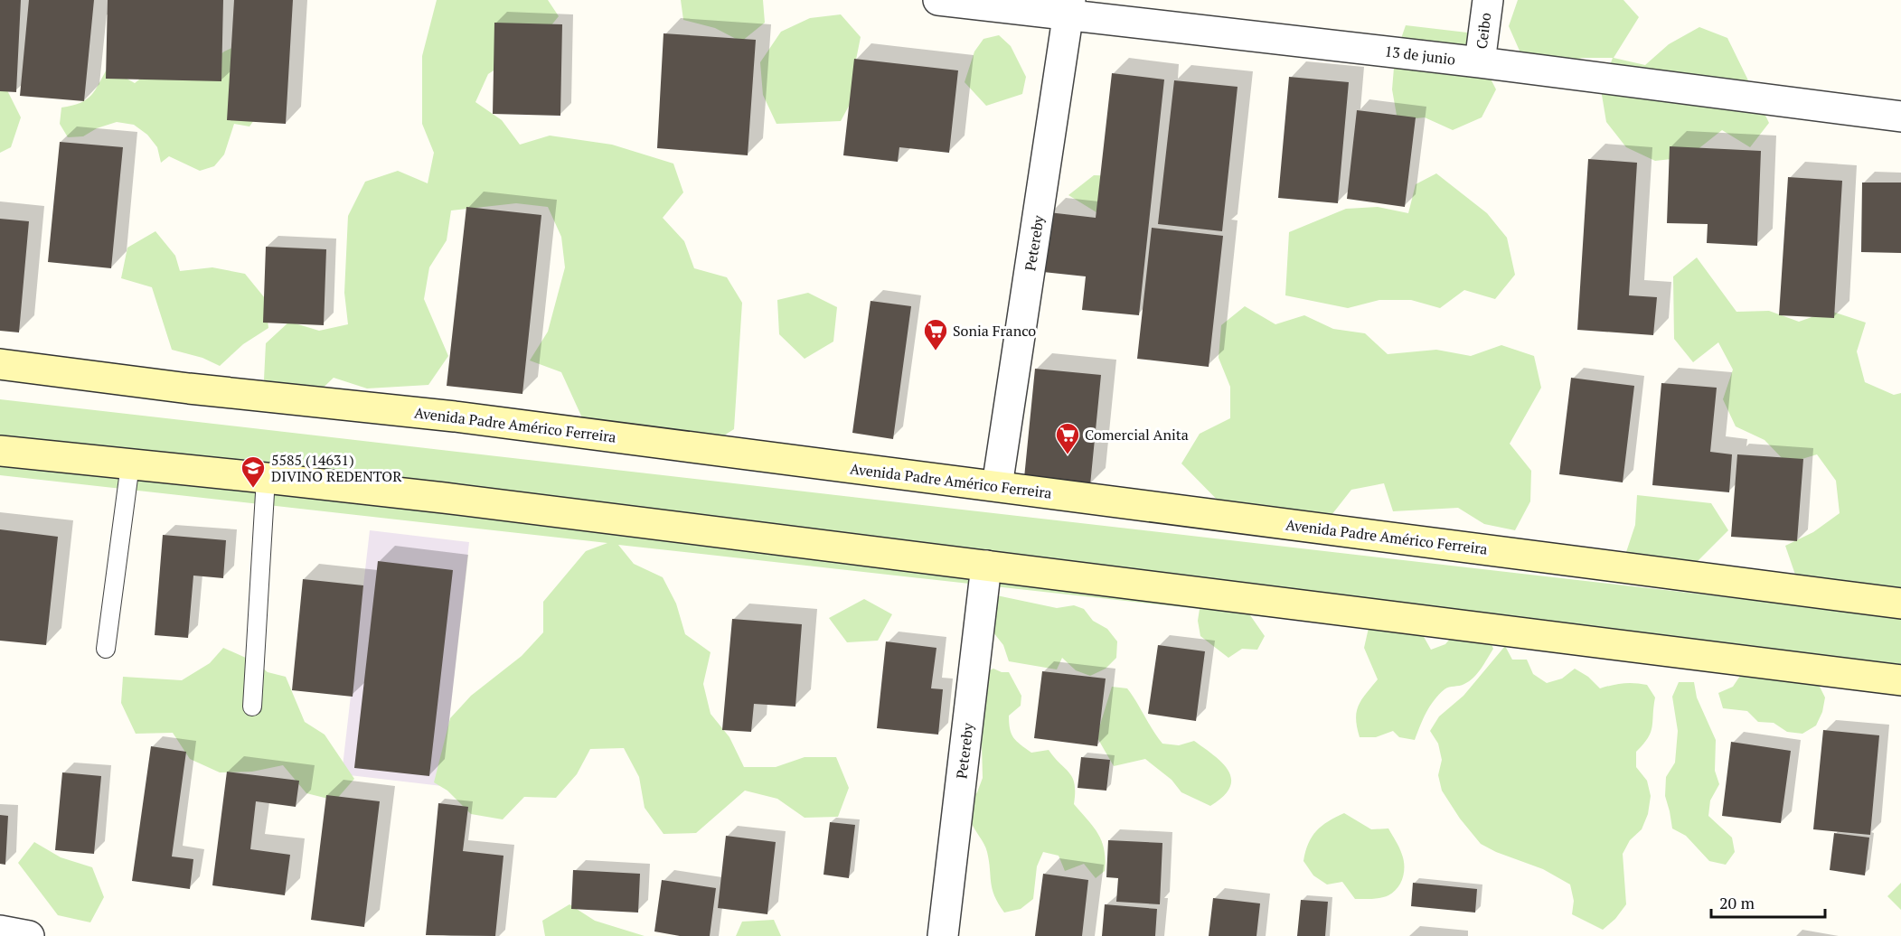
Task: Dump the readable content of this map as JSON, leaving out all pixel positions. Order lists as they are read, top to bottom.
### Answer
{
  "streets": {
    "street": [
      "Ceibo",
      "13 de junio",
      "Petereby",
      "Avenida Padre Américo Ferreira"
    ]
  },
  "crossings": [
    ["Ceibo", "13 de junio"],
    ["13 de junio", "Petereby"],
    ["Petereby", "Avenida Padre Américo Ferreira"]
  ],
  "places": {
    "supermarket": ["Sonia Franco", "Comercial Anita"],
    "school or university": ["5585 (14631) DIVINO REDENTOR"]
  },
  "scale_bar": "20 m"
}
